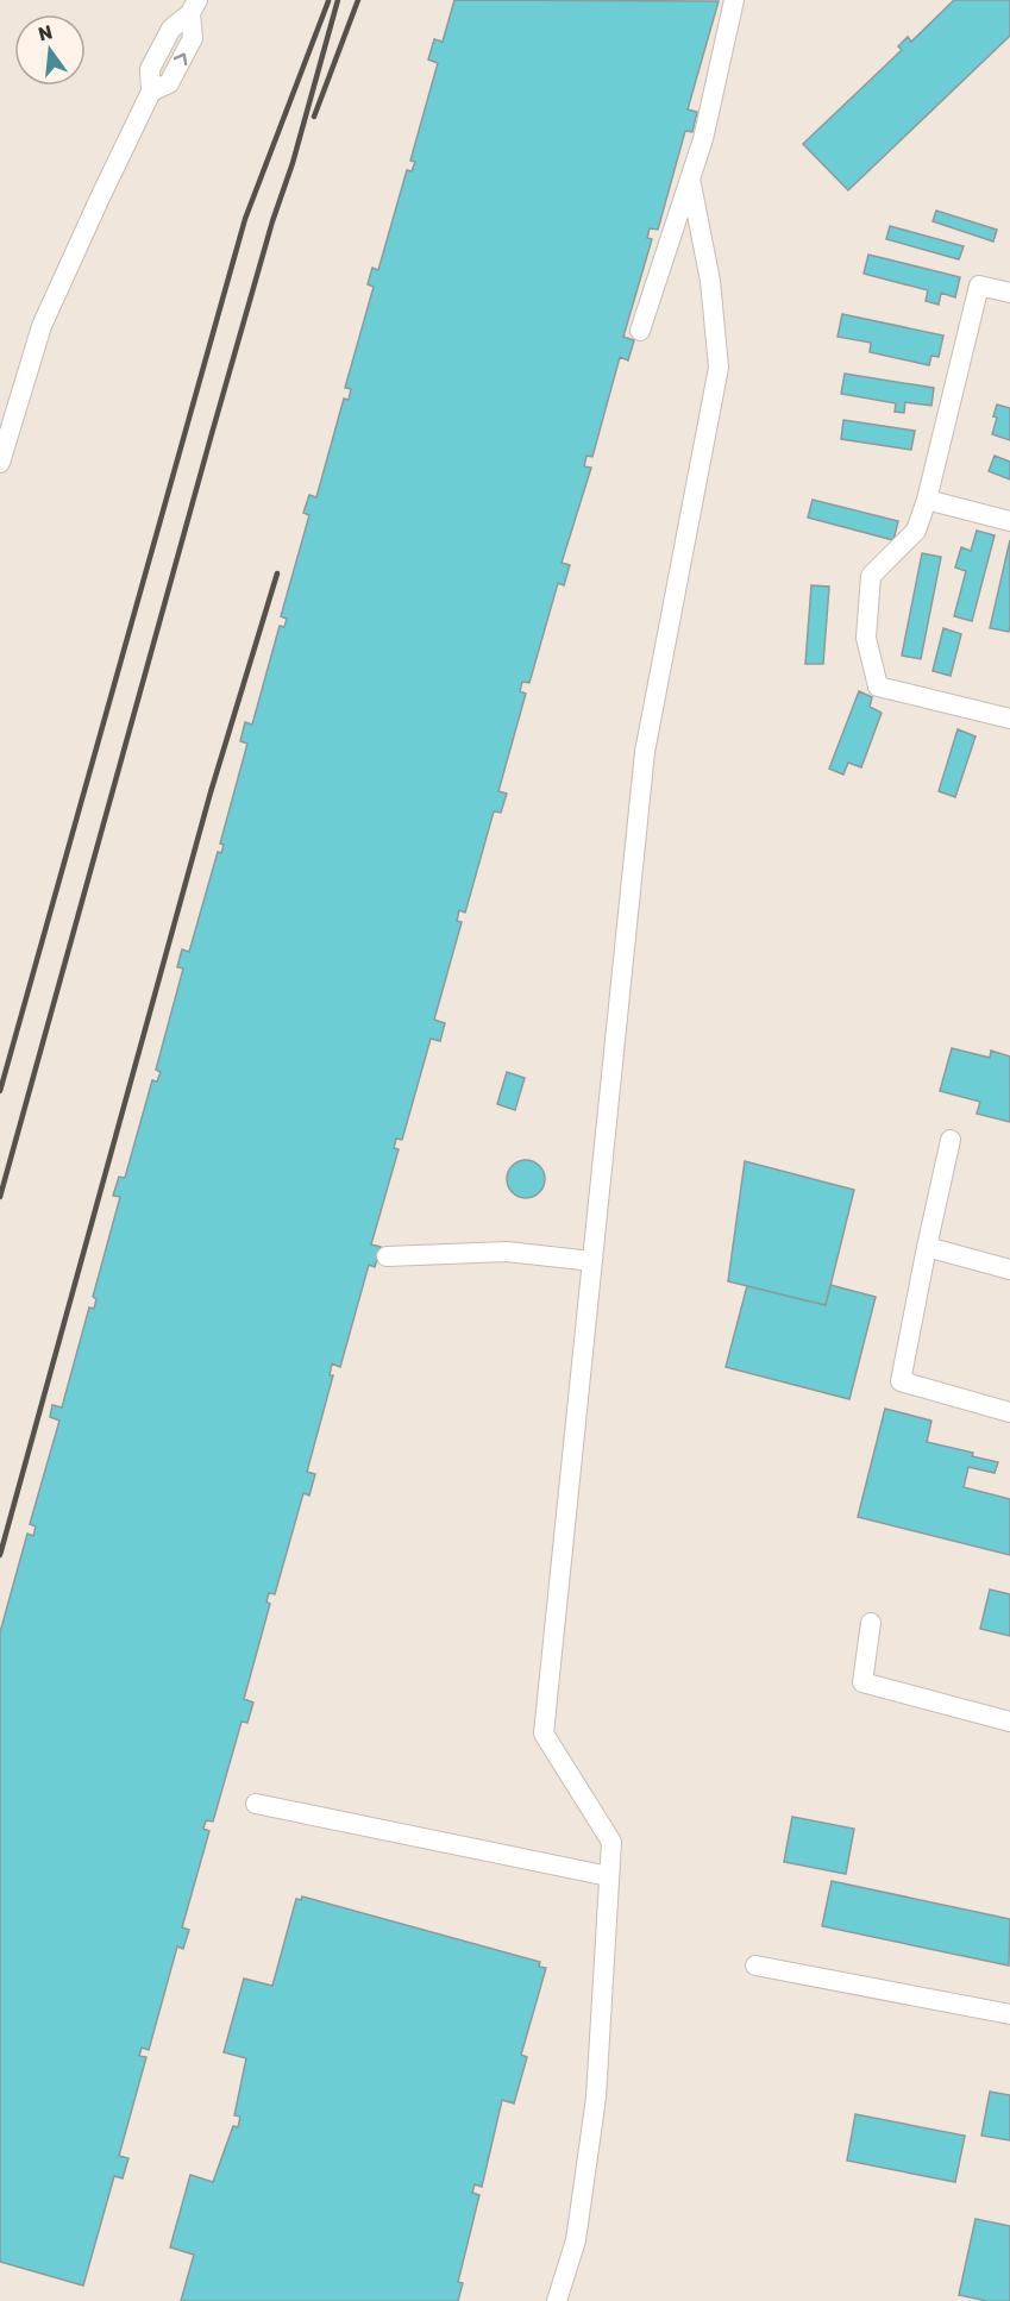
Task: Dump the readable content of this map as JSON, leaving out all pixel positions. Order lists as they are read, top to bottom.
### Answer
{
  "north": "top"
}
